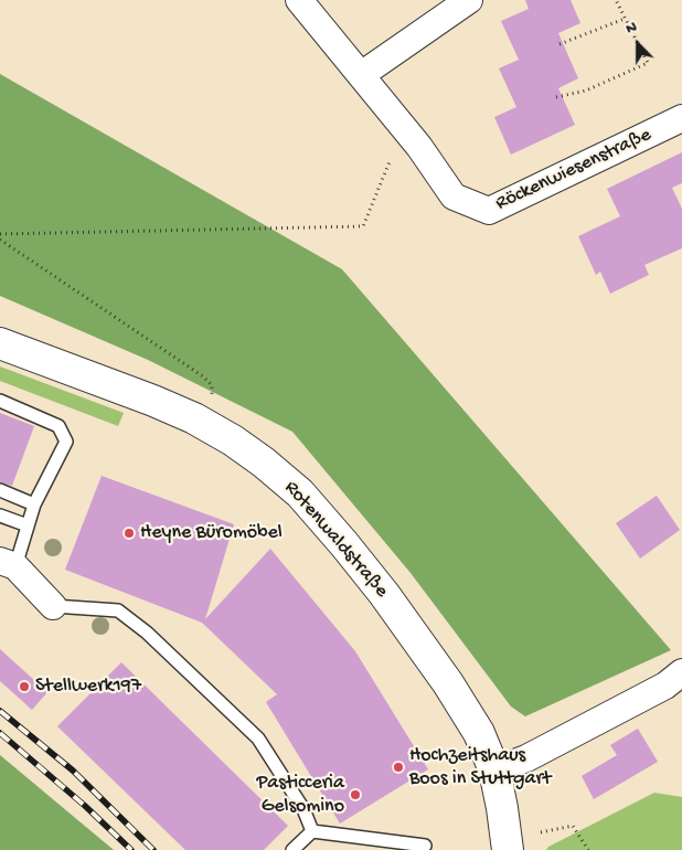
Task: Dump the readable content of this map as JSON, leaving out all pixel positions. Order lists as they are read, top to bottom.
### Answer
{
  "streets": {
    "main road": ["Rotenwaldstraße"],
    "street": ["Röckenwiesenstraße"]
  },
  "places": [
    "Heyne Büromöbel",
    "Stellwerk197",
    "Hochzeitshaus Boos in Stuttgart",
    "Pasticceria Gelsomino"
  ],
  "north": "top"
}
